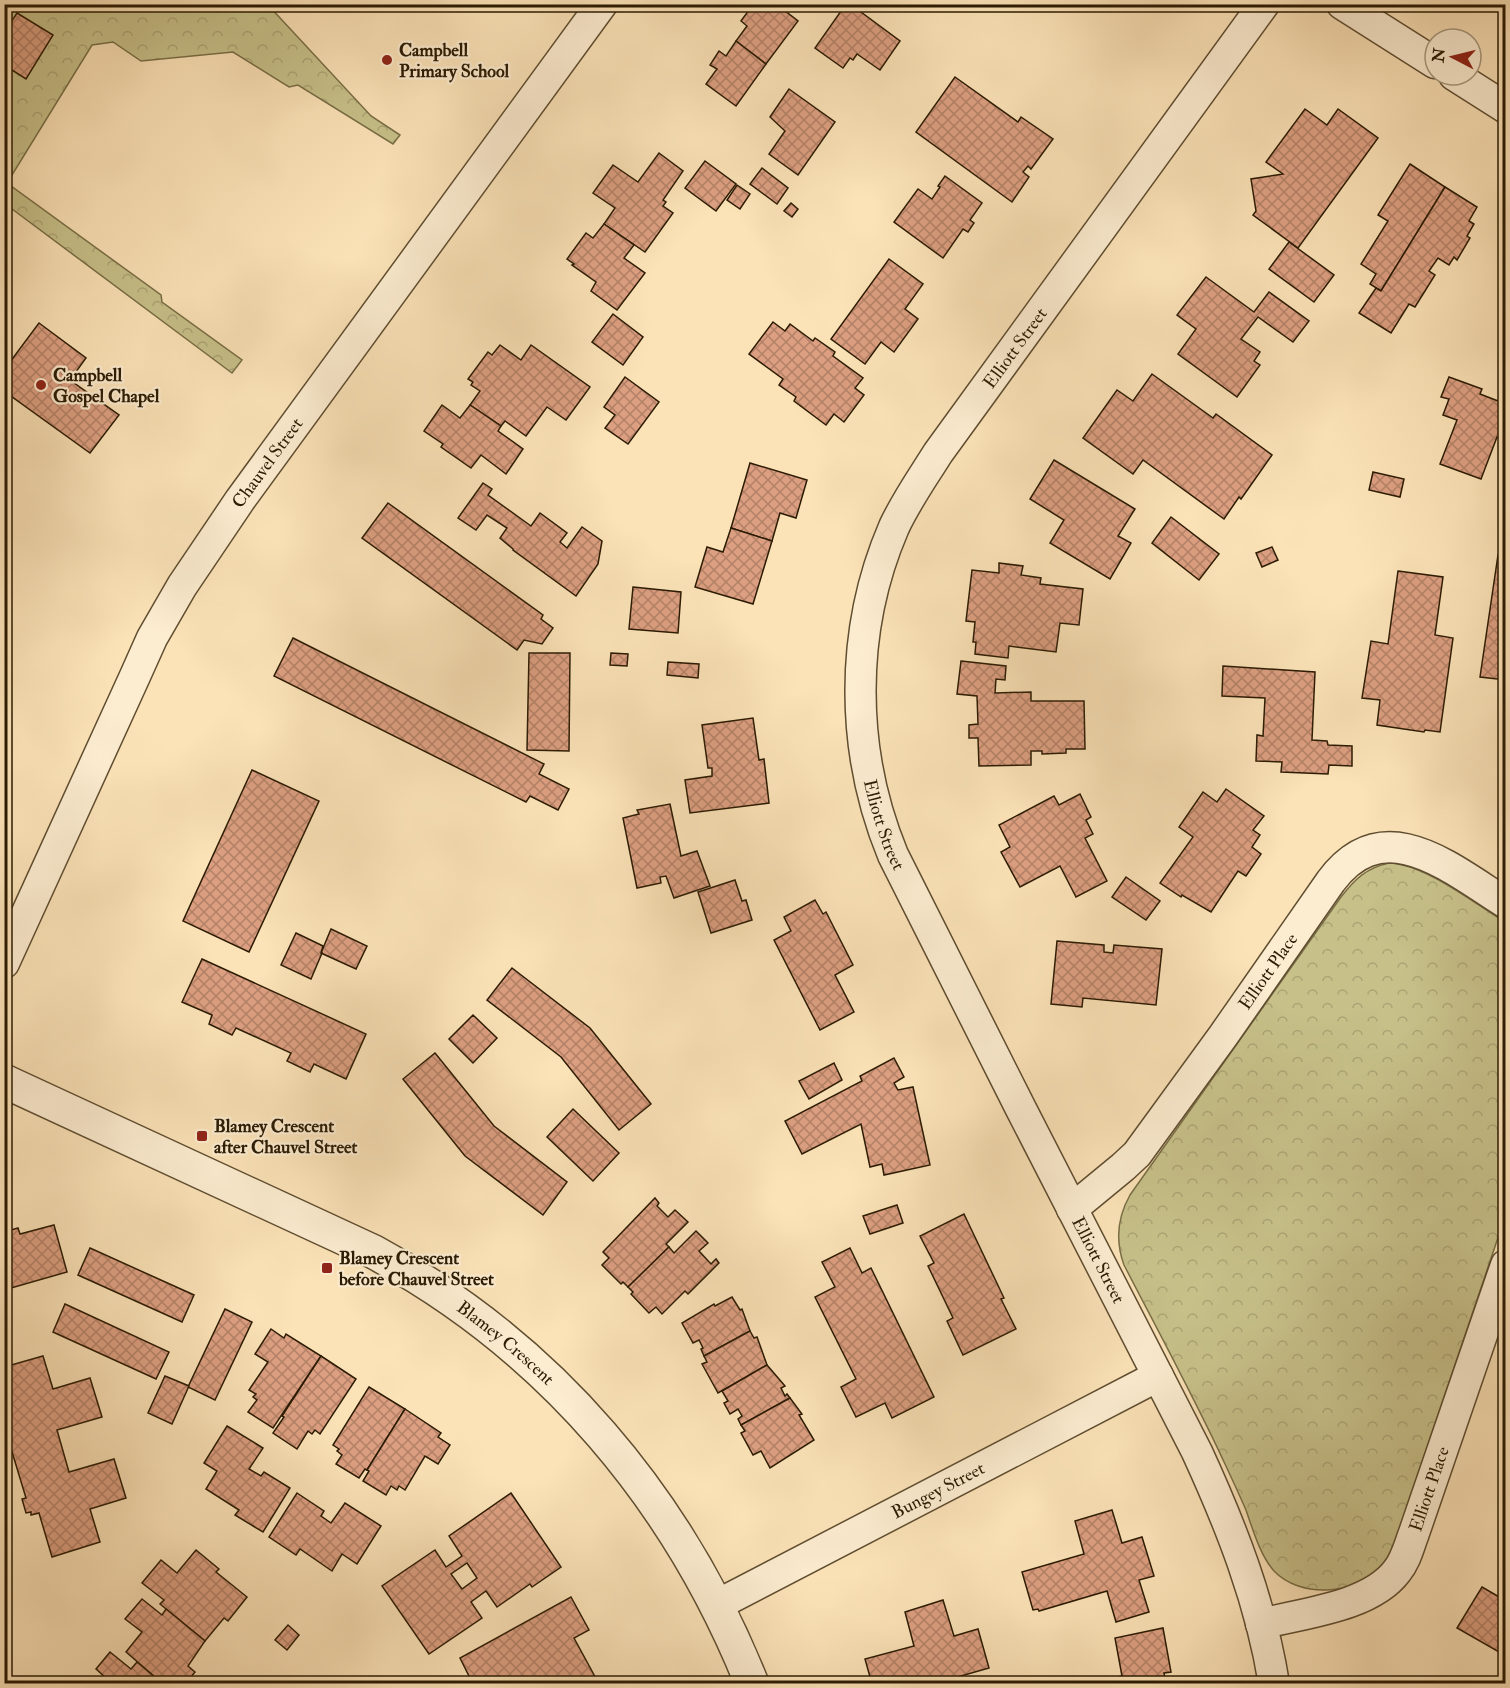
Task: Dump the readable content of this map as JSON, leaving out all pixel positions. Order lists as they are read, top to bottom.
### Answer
{
  "streets": {
    "street": [
      "Elliott Street",
      "Chauvel Street",
      "Elliott Place",
      "Blamey Crescent",
      "Bungey Street"
    ]
  },
  "crossings": [
    ["Elliott Street", "Elliott Place"],
    ["Elliott Street", "Bungey Street"],
    ["Blamey Crescent", "Bungey Street"]
  ],
  "places": {
    "other": ["Campbell Primary School", "Campbell Gospel Chapel"],
    "transit": ["Blamey Crescent after Chauvel Street", "Blamey Crescent before Chauvel Street"]
  },
  "north": "left"
}
